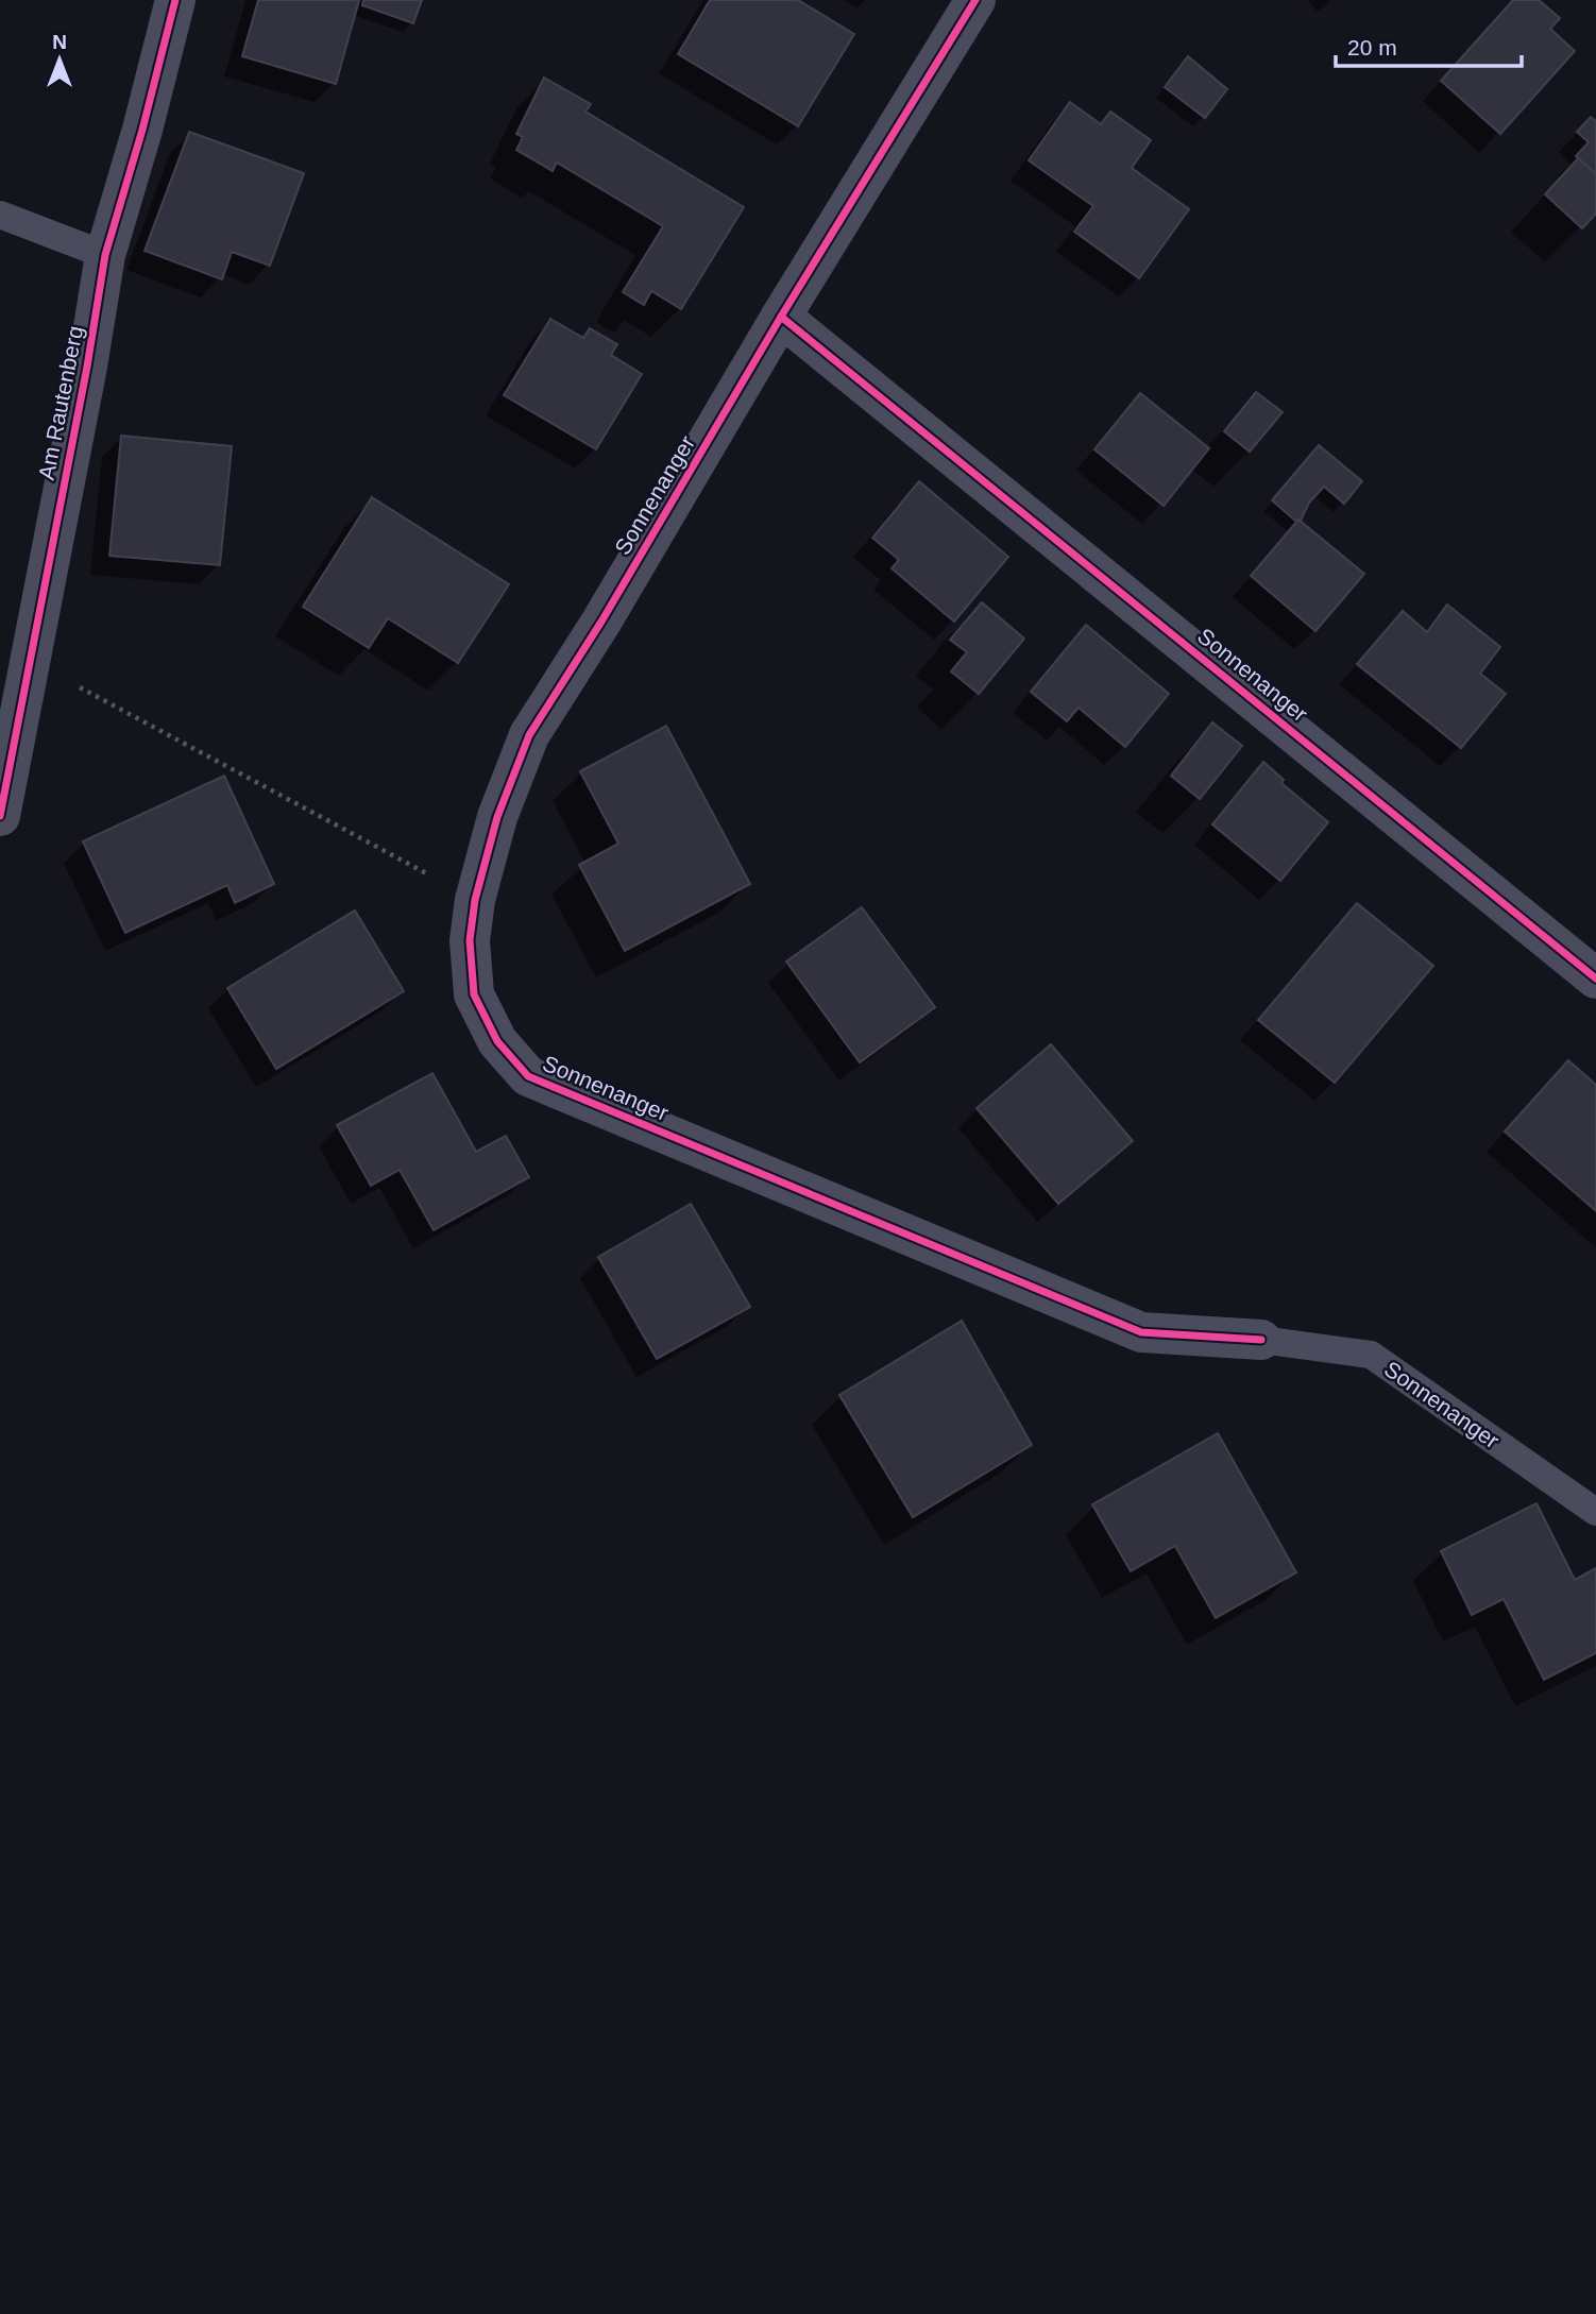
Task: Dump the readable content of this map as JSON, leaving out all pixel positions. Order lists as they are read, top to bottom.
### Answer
{
  "streets": {
    "street": ["Am Rautenberg", "Sonnenanger"]
  },
  "scale_bar": "20 m",
  "north": "top"
}
